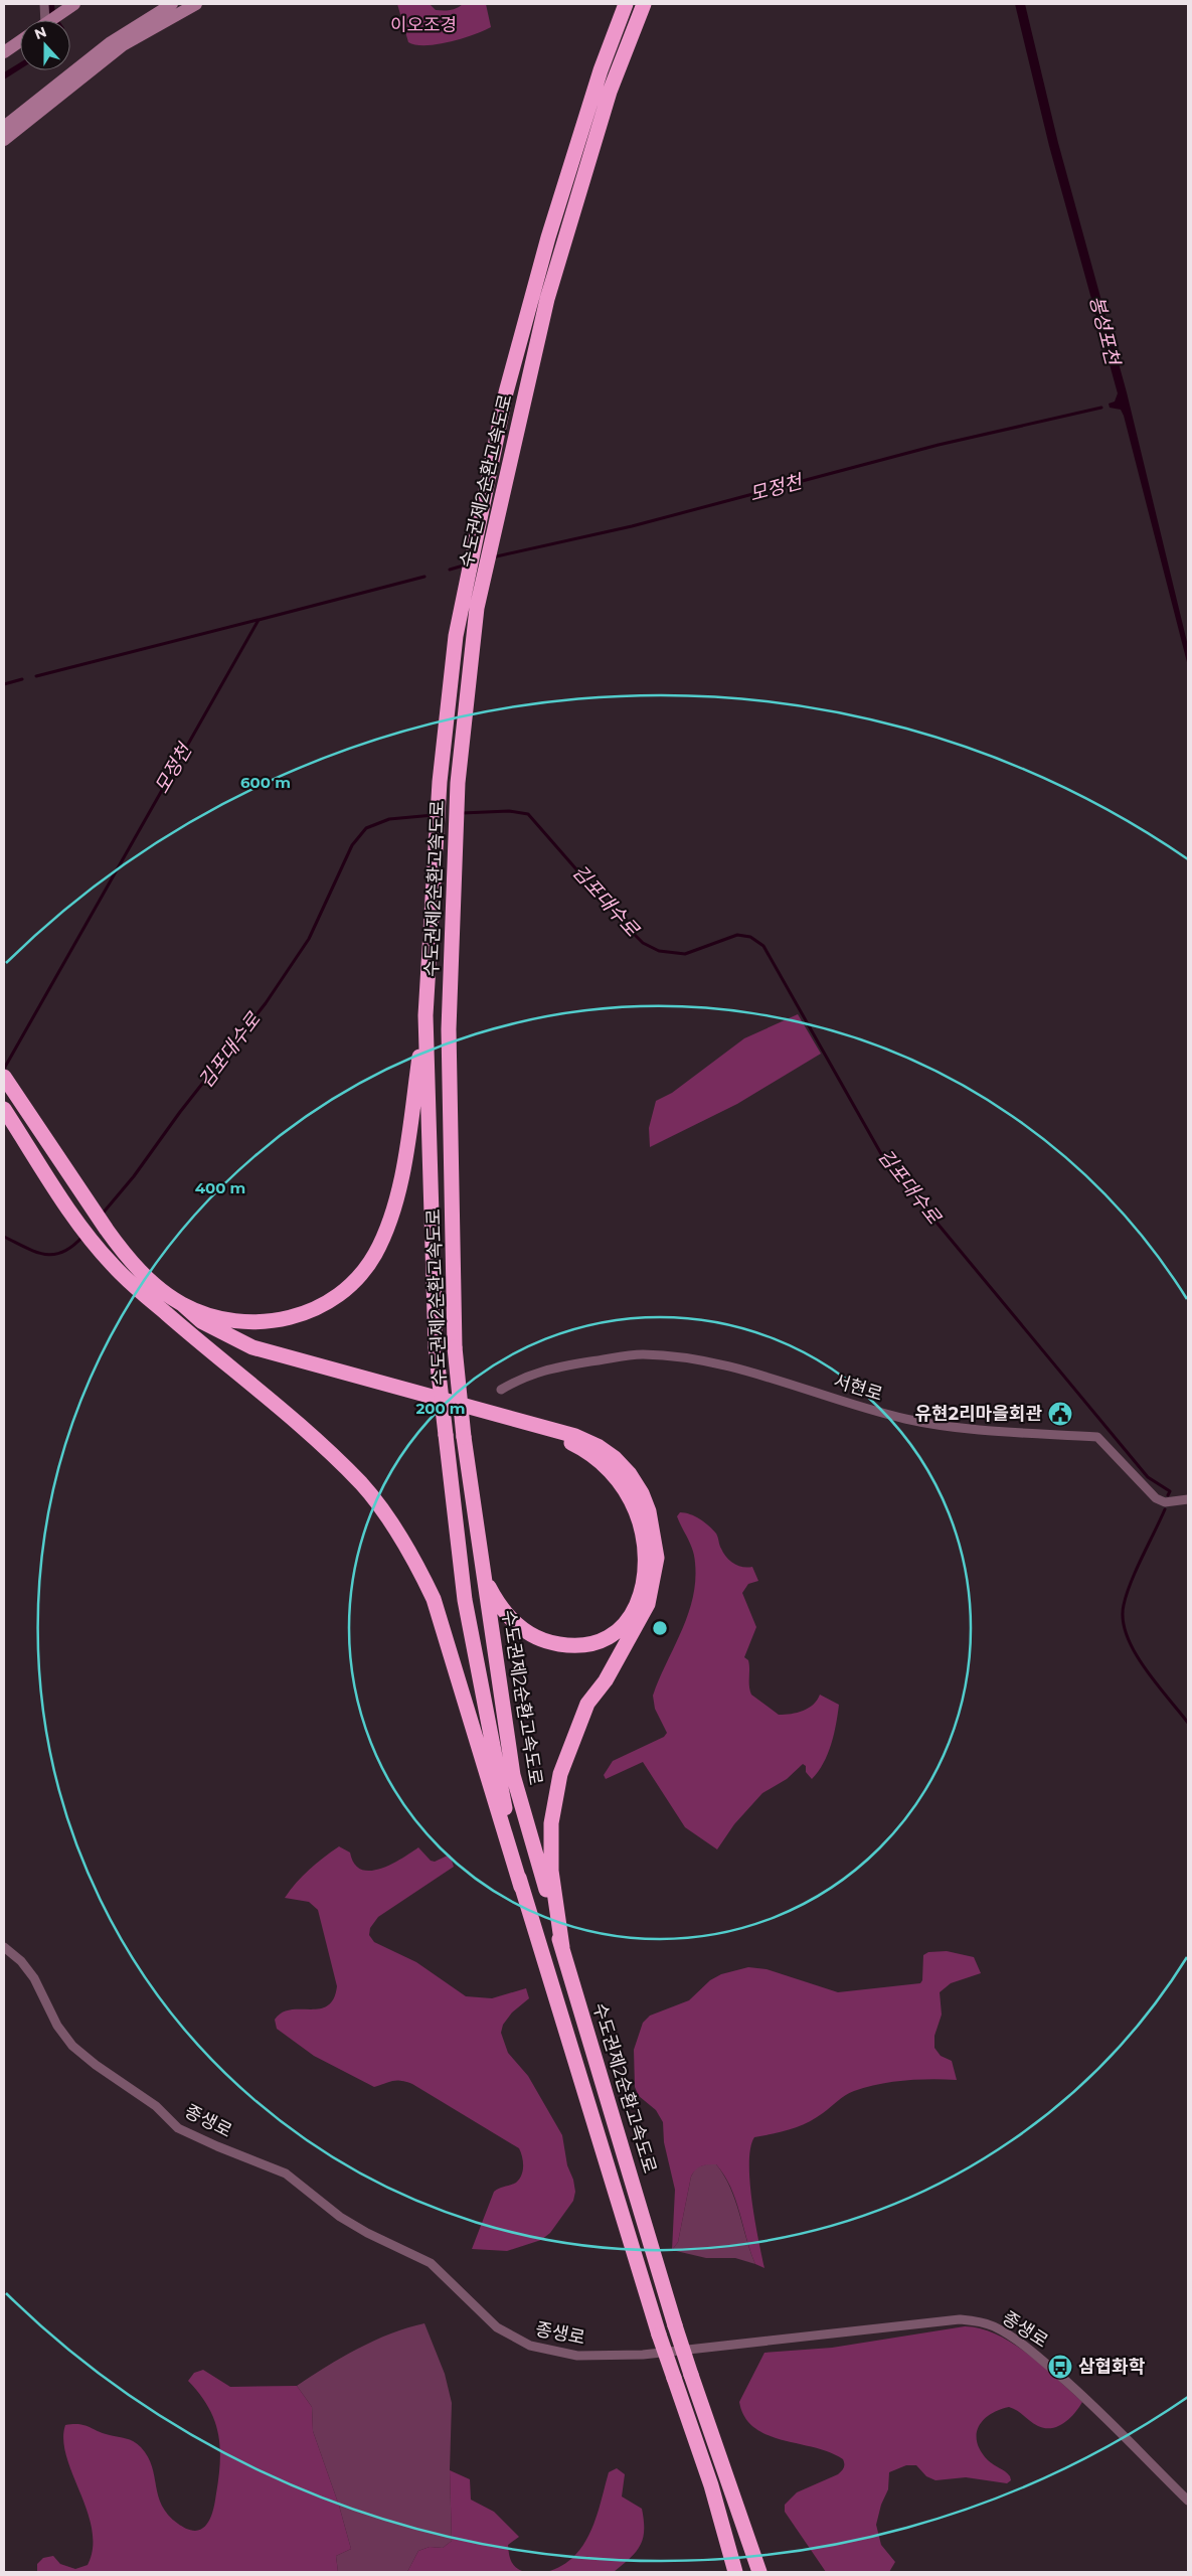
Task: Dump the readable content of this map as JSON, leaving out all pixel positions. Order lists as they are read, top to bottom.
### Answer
{
  "streets": {
    "highway": ["수도권제2순환고속도로"],
    "street": ["서현로", "종생로"]
  },
  "water": ["봉성포천", "모정천", "김포대수로"],
  "parks": ["이오조경"],
  "places": {
    "public building": ["유현2리마을회관"],
    "bus stop": ["삼협화학"]
  },
  "north": "top",
  "rings": ["600 m", "400 m", "200 m"]
}
